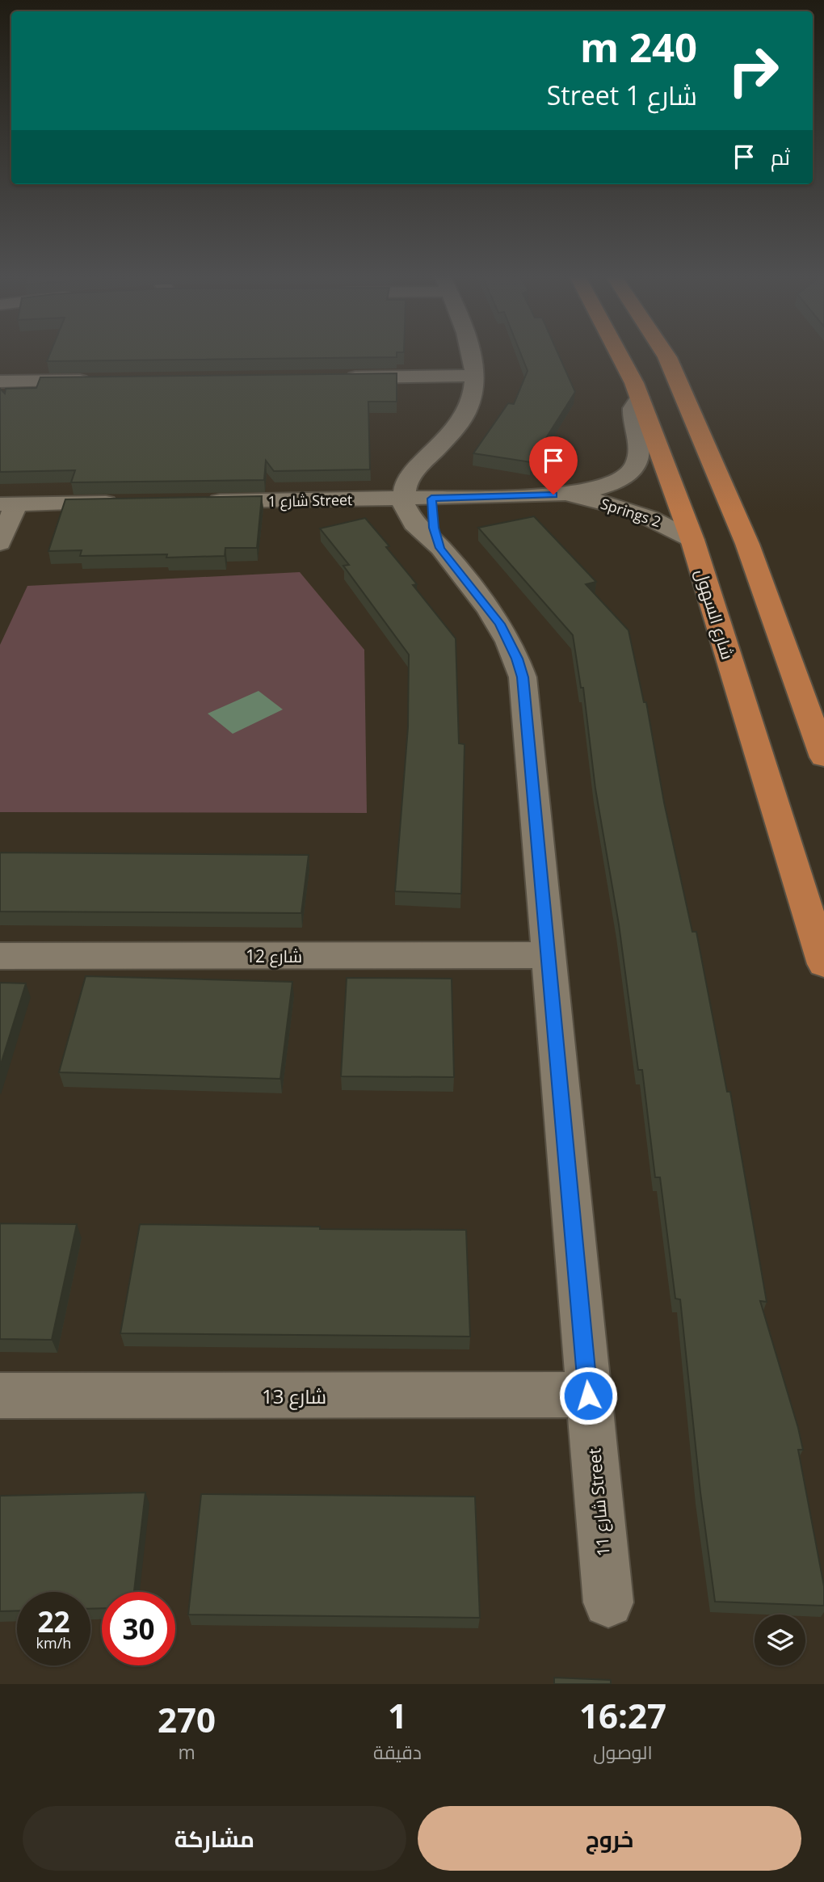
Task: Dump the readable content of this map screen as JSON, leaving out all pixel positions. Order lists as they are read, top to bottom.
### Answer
{
  "streets": {
    "main road": ["شارع السهول"],
    "street": [
      "شارع 1 Street",
      "Springs 2",
      "شارع 12",
      "شارع 13",
      "شارع 11 Street"
    ]
  },
  "crossings": [
    ["شارع 1 Street", "Springs 2"],
    ["شارع 1 Street", "شارع 11 Street"],
    ["Springs 2", "شارع السهول"],
    ["شارع 12", "شارع 11 Street"],
    ["شارع 13", "شارع 11 Street"]
  ],
  "page": {
    "turn": ["240 m", "شارع 1 Street"],
    "then": "ثم",
    "speed": "22 km/h",
    "limit": "30",
    "eta": [
      "16:27",
      "الوصول",
      "1",
      "دقيقة",
      "270",
      "m"
    ],
    "buttons": ["خروج", "مشاركة"]
  }
}
